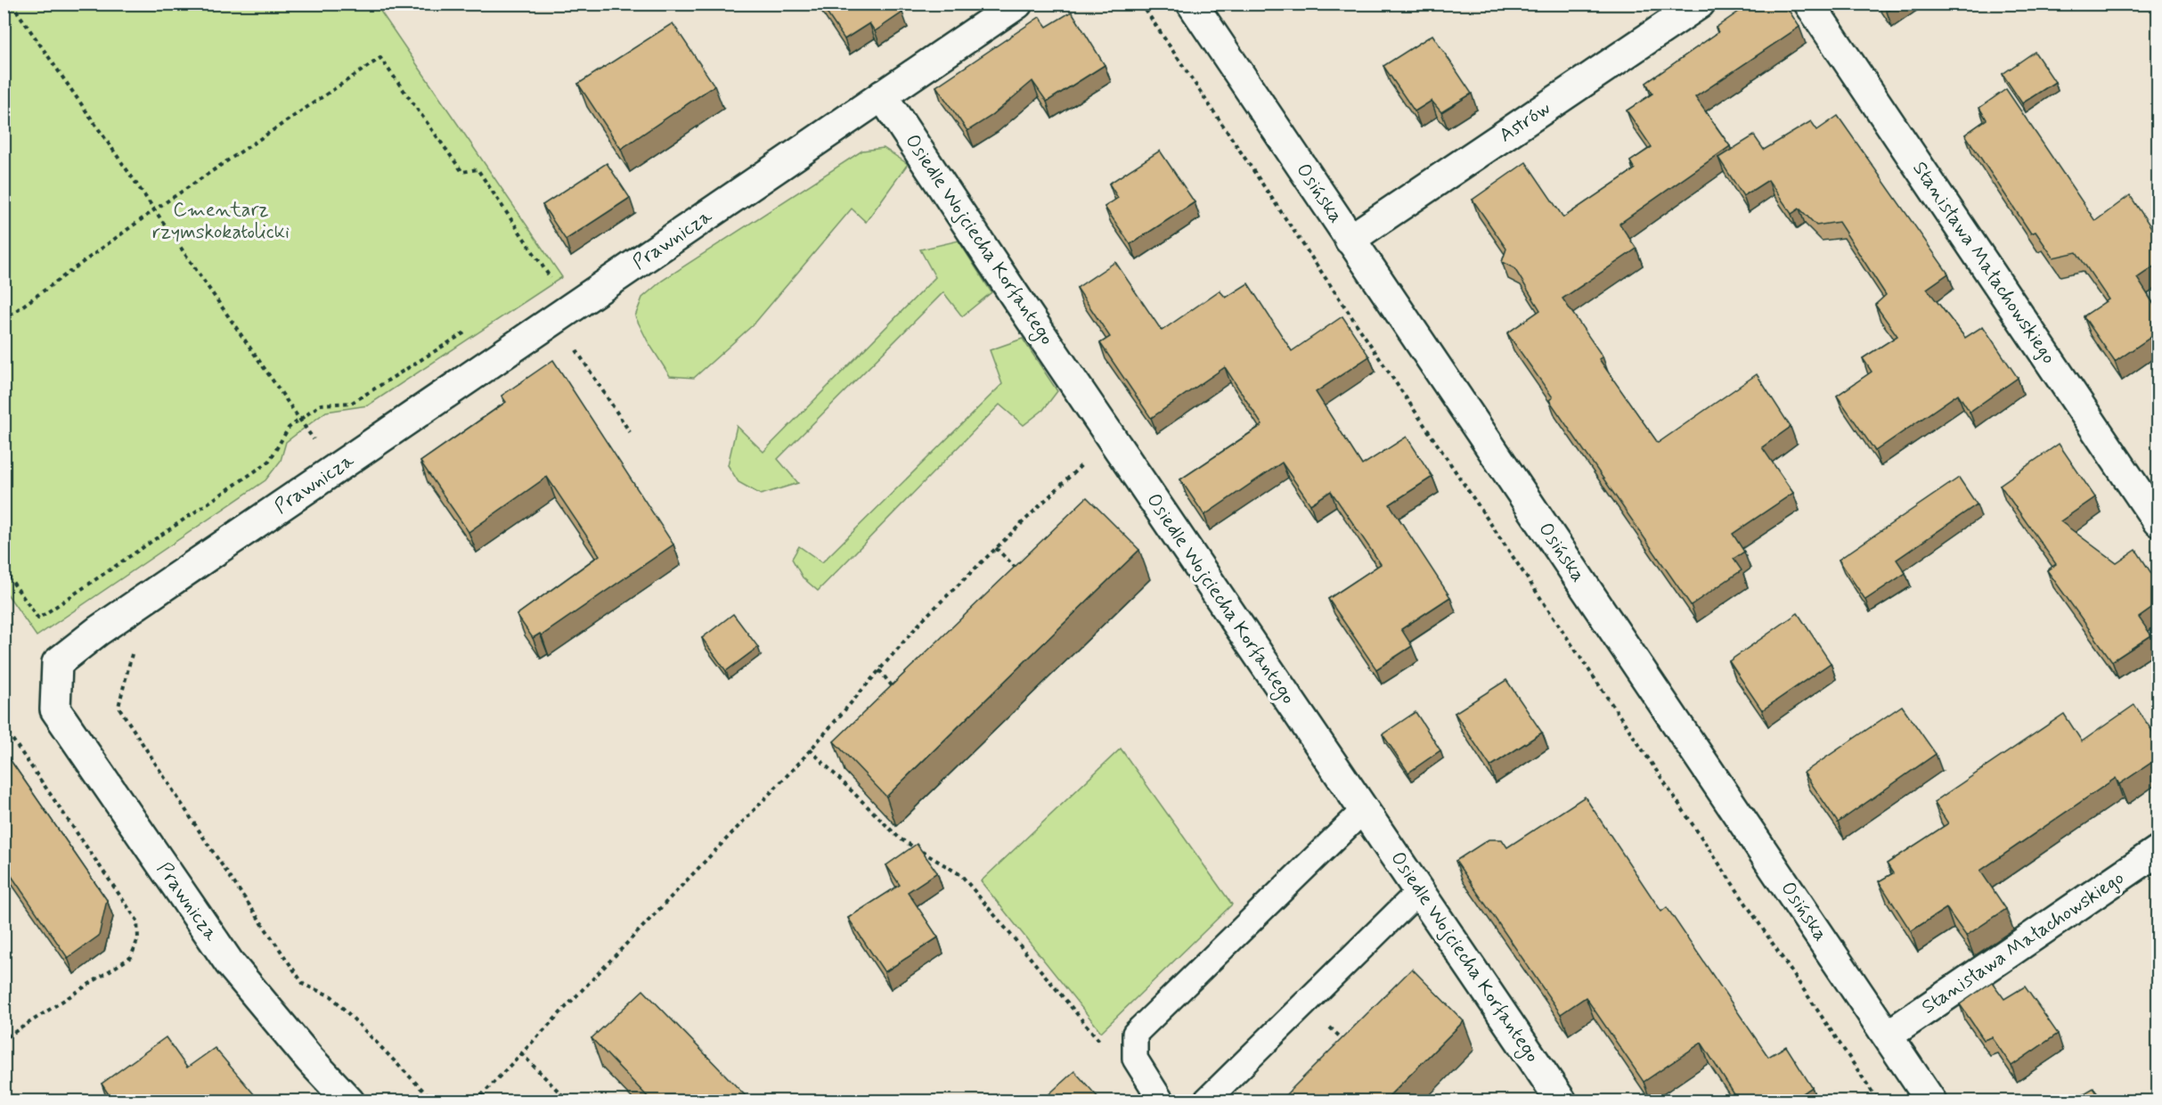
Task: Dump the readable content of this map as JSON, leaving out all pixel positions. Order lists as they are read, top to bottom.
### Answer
{
  "streets": {
    "street": [
      "Astrów",
      "Osińska",
      "Prawnicza",
      "Osiedle Wojciecha Korfantego",
      "Stanisława Małachowskiego"
    ]
  },
  "crossings": [
    ["Astrów", "Osińska"],
    ["Osińska", "Stanisława Małachowskiego"],
    ["Prawnicza", "Osiedle Wojciecha Korfantego"]
  ],
  "parks": ["Cmentarz rzymskokatolicki"]
}
